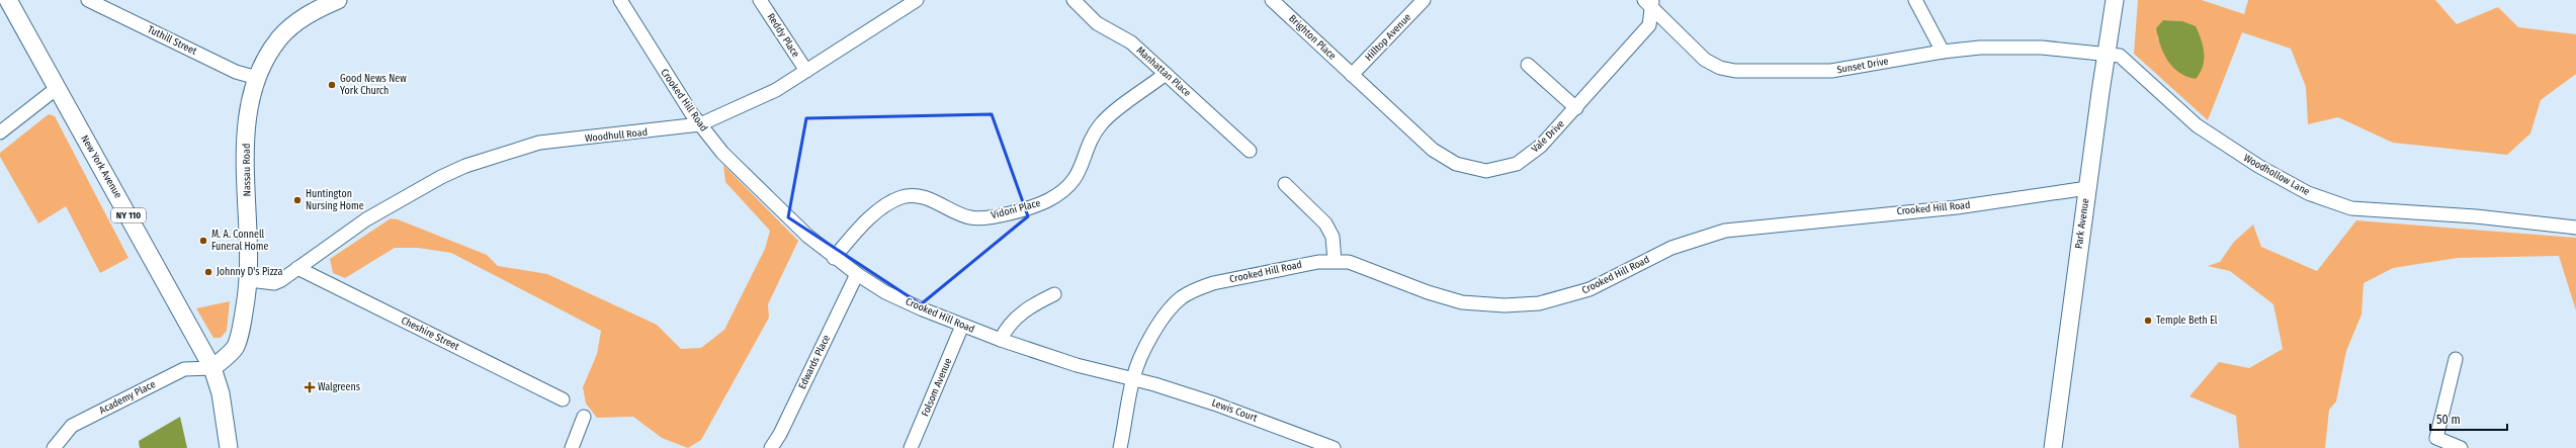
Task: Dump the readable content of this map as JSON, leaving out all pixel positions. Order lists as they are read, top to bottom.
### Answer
{
  "streets": {
    "main road": [
      "New York Avenue",
      "Nassau Road",
      "NY 110",
      "Park Avenue"
    ],
    "street": [
      "Reddy Place",
      "Brighton Place",
      "Hilltop Avenue",
      "Tuthill Street",
      "Sunset Drive",
      "Manhattan Place",
      "Crooked Hill Road",
      "Woodhull Road",
      "Vale Drive",
      "Woodhollow Lane",
      "Vidoni Place",
      "Cheshire Street",
      "Edwards Place",
      "Folsom Avenue",
      "Academy Place",
      "Lewis Court"
    ]
  },
  "crossings": [
    ["Reddy Place", "Woodhull Road"],
    ["Brighton Place", "Hilltop Avenue"],
    ["Brighton Place", "Vale Drive"],
    ["Hilltop Avenue", "Vale Drive"],
    ["Tuthill Street", "Nassau Road"],
    ["Sunset Drive", "Vale Drive"],
    ["Sunset Drive", "Woodhollow Lane"],
    ["Sunset Drive", "Park Avenue"],
    ["Manhattan Place", "Vidoni Place"],
    ["Crooked Hill Road", "Woodhull Road"],
    ["Crooked Hill Road", "Vidoni Place"],
    ["Crooked Hill Road", "Park Avenue"],
    ["Crooked Hill Road", "Edwards Place"],
    ["Crooked Hill Road", "Folsom Avenue"],
    ["Crooked Hill Road", "Lewis Court"],
    ["Woodhull Road", "Nassau Road"],
    ["Woodhull Road", "Cheshire Street"],
    ["New York Avenue", "Nassau Road"],
    ["New York Avenue", "Academy Place"],
    ["Nassau Road", "Academy Place"],
    ["Woodhollow Lane", "Park Avenue"]
  ],
  "places": {
    "other": [
      "Good News New York Church",
      "Huntington Nursing Home",
      "M. A. Connell Funeral Home",
      "Johnny D's Pizza",
      "Temple Beth El"
    ],
    "health": ["Walgreens"]
  },
  "scale_bar": "50 m"
}
